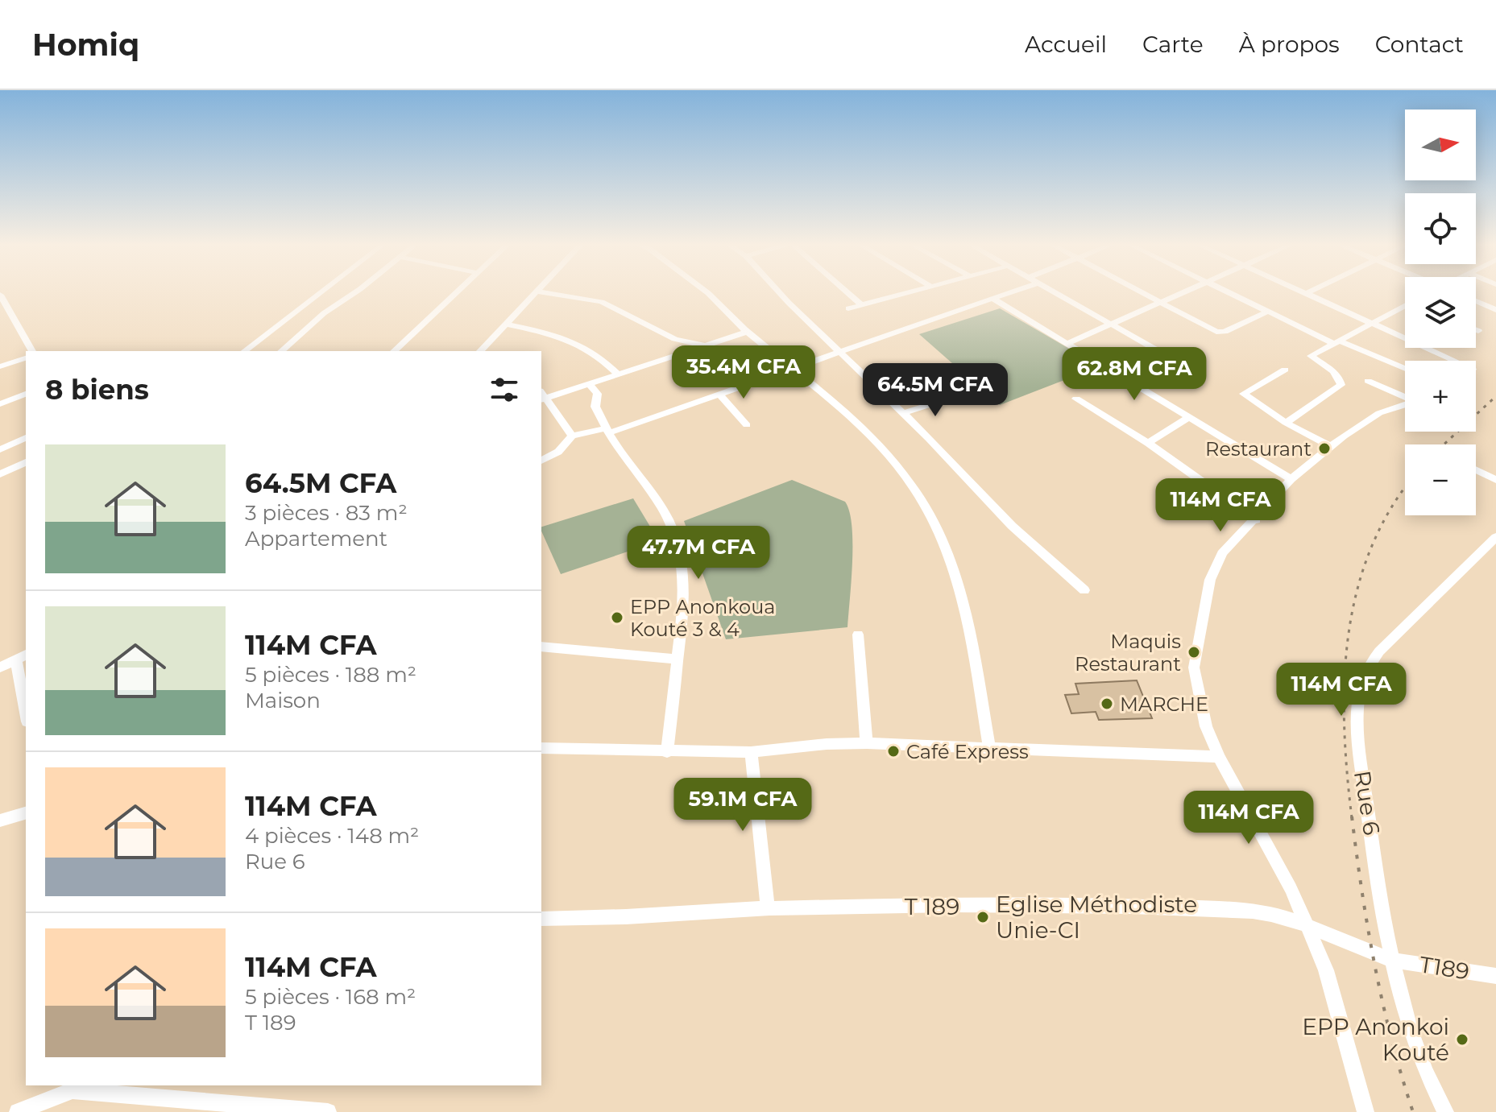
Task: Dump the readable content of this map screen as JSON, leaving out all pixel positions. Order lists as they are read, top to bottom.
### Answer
{
  "streets": {
    "street": ["Rue 6", "T 189", "T189"]
  },
  "crossings": [
    ["Rue 6", "T 189"],
    ["Rue 6", "T189"],
    ["T 189", "T189"]
  ],
  "places": [
    "Restaurant",
    "EPP Anonkoua Kouté 3 & 4",
    "Maquis Restaurant",
    "MARCHE",
    "Café Express",
    "Eglise Méthodiste Unie-CI",
    "EPP Anonkoi Kouté"
  ],
  "north": "right",
  "page": {
    "header": "Homiq",
    "nav": [
      "Accueil",
      "Carte",
      "À propos",
      "Contact"
    ],
    "map_buttons": ["+", "−"],
    "price": [
      "35.4M CFA",
      "62.8M CFA",
      "64.5M CFA",
      "114M CFA",
      "47.7M CFA",
      "114M CFA",
      "59.1M CFA",
      "114M CFA"
    ],
    "heading": "8 biens",
    "list": [
      {
        "name": "64.5M CFA",
        "note": "3 pièces · 83 m² · Appartement"
      },
      {
        "name": "114M CFA",
        "note": "5 pièces · 188 m² · Maison"
      },
      {
        "name": "114M CFA",
        "note": "4 pièces · 148 m² · Rue 6"
      },
      {
        "name": "114M CFA",
        "note": "5 pièces · 168 m² · T 189"
      }
    ]
  }
}
